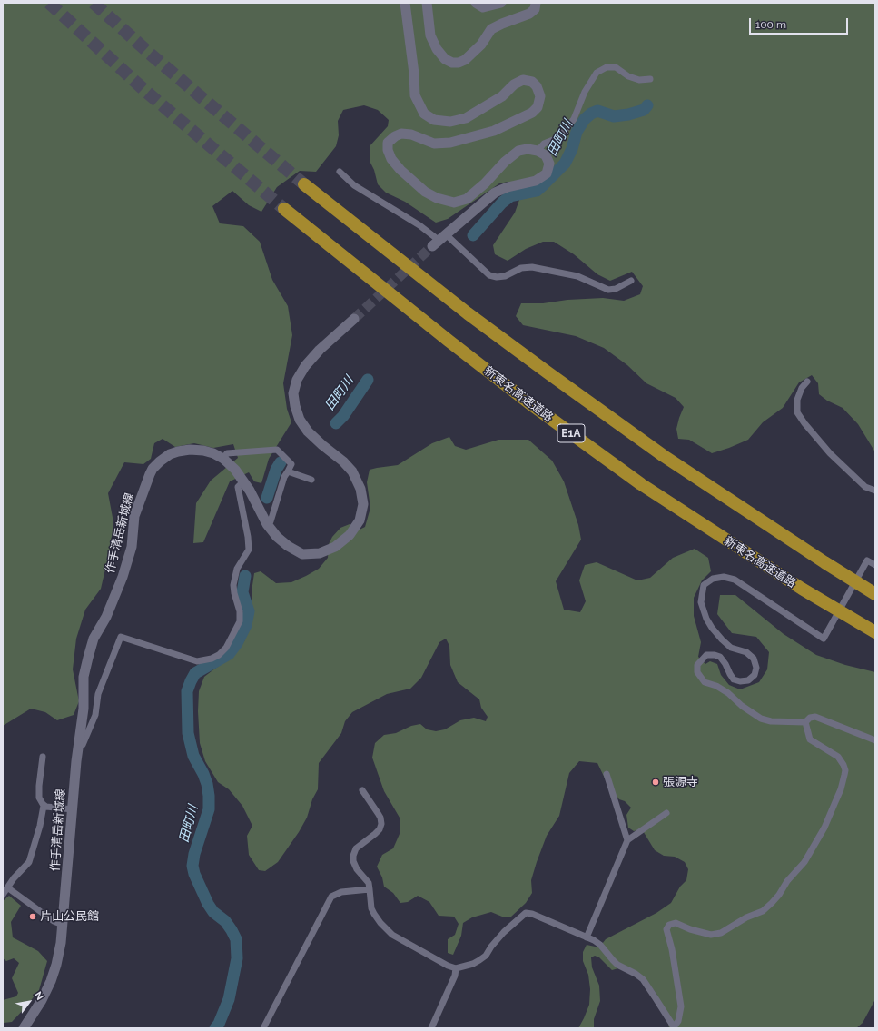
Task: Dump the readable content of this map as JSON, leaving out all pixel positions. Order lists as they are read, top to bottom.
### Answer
{
  "streets": {
    "highway": ["新東名高速道路", "E1A"],
    "main road": ["作手清岳新城線"]
  },
  "water": ["田町川"],
  "places": ["張源寺", "片山公民館"],
  "scale_bar": "100 m",
  "north": "top right"
}
